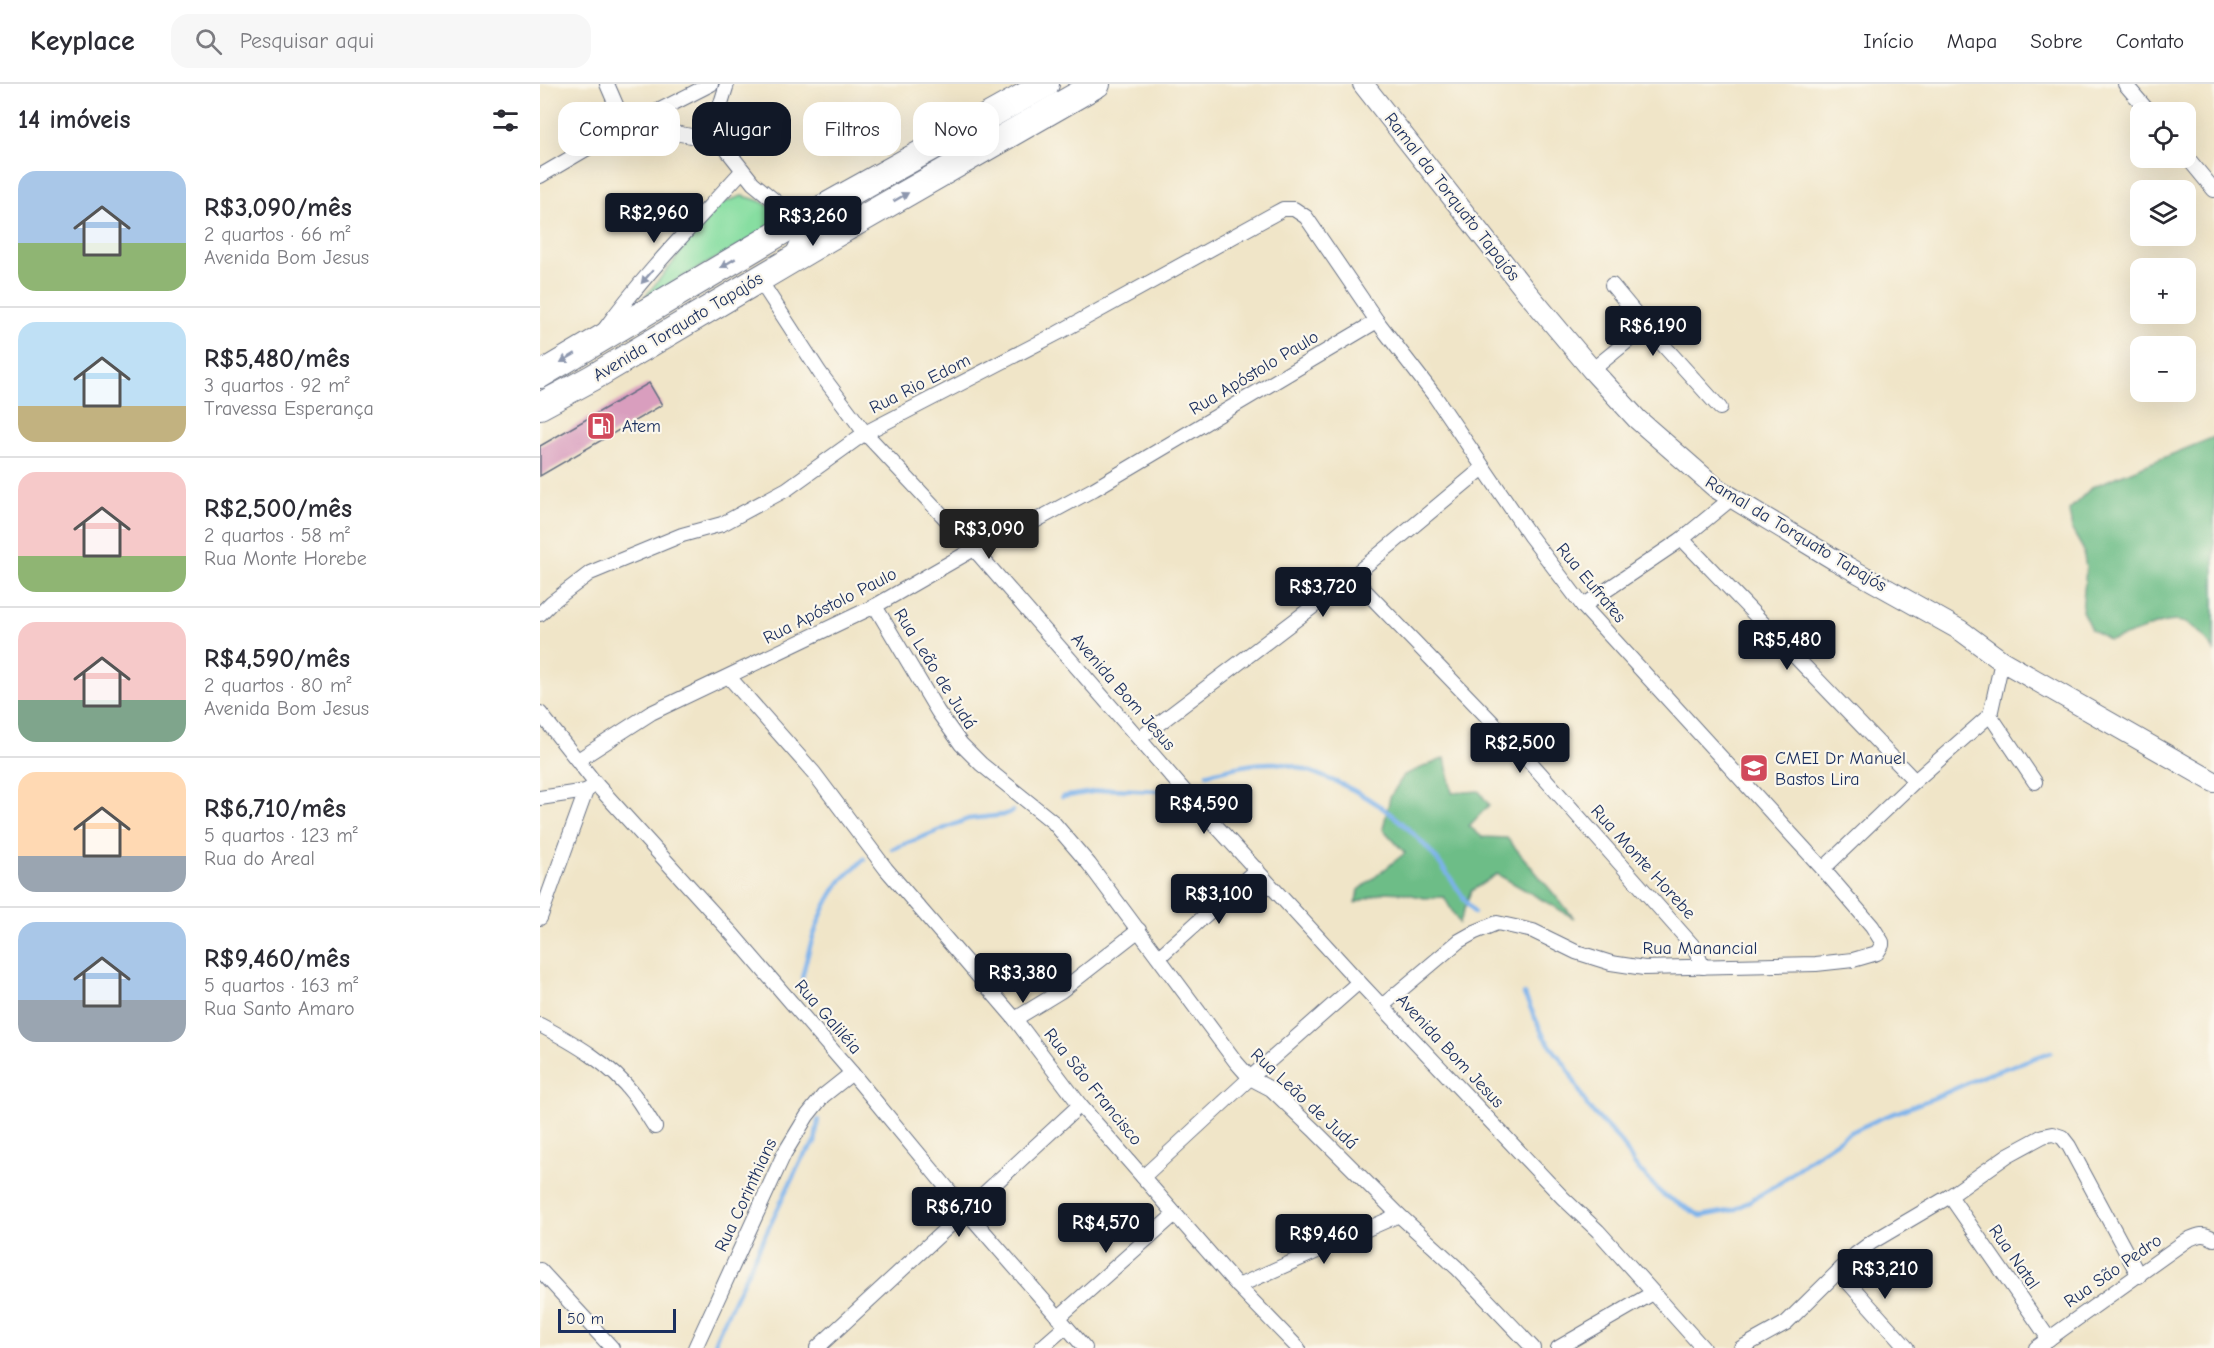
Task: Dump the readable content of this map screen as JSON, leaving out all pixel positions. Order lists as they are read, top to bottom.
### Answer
{
  "streets": {
    "highway": ["Avenida Torquato Tapajós"],
    "street": [
      "Ramal da Torquato Tapajós",
      "Rua Apóstolo Paulo",
      "Rua Rio Edom",
      "Rua Eufrates",
      "Rua Leão de Judá",
      "Avenida Bom Jesus",
      "Rua Monte Horebe",
      "Rua Manancial",
      "Rua Galiléia",
      "Rua São Francisco",
      "Rua Corinthians",
      "Rua Natal",
      "Rua São Pedro"
    ]
  },
  "crossings": [
    ["Avenida Torquato Tapajós", "Avenida Bom Jesus"],
    ["Rua Apóstolo Paulo", "Rua Eufrates"],
    ["Rua Apóstolo Paulo", "Rua Leão de Judá"],
    ["Rua Apóstolo Paulo", "Avenida Bom Jesus"],
    ["Rua Apóstolo Paulo", "Rua Galiléia"],
    ["Rua Apóstolo Paulo", "Rua São Francisco"],
    ["Rua Rio Edom", "Rua Eufrates"],
    ["Rua Rio Edom", "Avenida Bom Jesus"],
    ["Rua Eufrates", "Rua Manancial"],
    ["Avenida Bom Jesus", "Rua Manancial"],
    ["Rua Monte Horebe", "Rua Manancial"],
    ["Rua Galiléia", "Rua Corinthians"],
    ["Rua Natal", "Rua São Pedro"]
  ],
  "places": {
    "fuel station": ["Atem"],
    "school or university": ["CMEI Dr Manuel Bastos Lira"]
  },
  "scale_bar": "50 m",
  "page": {
    "header": "Keyplace",
    "search": "Pesquisar aqui",
    "nav": [
      "Início",
      "Mapa",
      "Sobre",
      "Contato"
    ],
    "heading": "14 imóveis",
    "map_buttons": ["+", "−"],
    "chip": [
      "Comprar",
      "Alugar",
      "Filtros",
      "Novo"
    ],
    "list": [
      {
        "name": "R$3,090/mês",
        "note": "2 quartos · 66 m² · Avenida Bom Jesus"
      },
      {
        "name": "R$5,480/mês",
        "note": "3 quartos · 92 m² · Travessa Esperança"
      },
      {
        "name": "R$2,500/mês",
        "note": "2 quartos · 58 m² · Rua Monte Horebe"
      },
      {
        "name": "R$4,590/mês",
        "note": "2 quartos · 80 m² · Avenida Bom Jesus"
      },
      {
        "name": "R$6,710/mês",
        "note": "5 quartos · 123 m² · Rua do Areal"
      },
      {
        "name": "R$9,460/mês",
        "note": "5 quartos · 163 m² · Rua Santo Amaro"
      }
    ],
    "price": [
      "R$2,960",
      "R$3,260",
      "R$6,190",
      "R$3,090",
      "R$3,720",
      "R$5,480",
      "R$2,500",
      "R$4,590",
      "R$3,100",
      "R$3,380",
      "R$6,710",
      "R$4,570",
      "R$9,460",
      "R$3,210"
    ],
    "scale": "50 m"
  }
}
